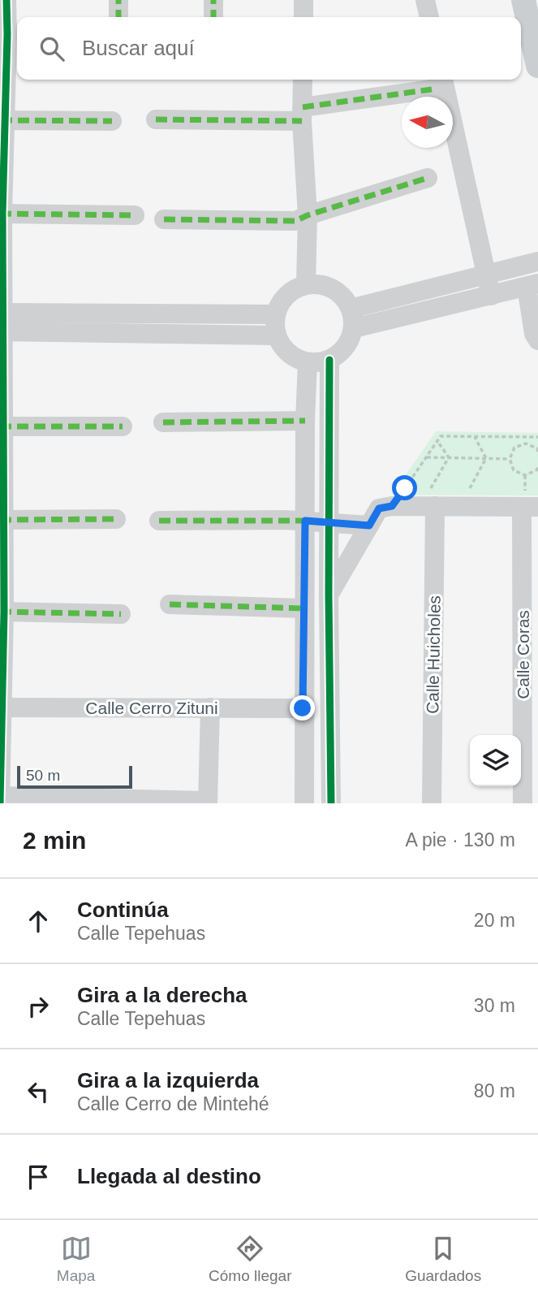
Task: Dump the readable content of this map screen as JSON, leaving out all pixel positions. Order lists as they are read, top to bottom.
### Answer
{
  "streets": {
    "street": ["Calle Huicholes", "Calle Coras", "Calle Cerro Zituni"]
  },
  "scale_bar": "50 m",
  "north": "left",
  "page": {
    "search": "Buscar aquí",
    "scale": "50 m",
    "heading": ["2 min", "A pie · 130 m"],
    "list": [
      ["Continúa", "Calle Tepehuas", "20 m"],
      ["Gira a la derecha", "Calle Tepehuas", "30 m"],
      ["Gira a la izquierda", "Calle Cerro de Mintehé", "80 m"],
      "Llegada al destino"
    ],
    "nav": ["Mapa", "Cómo llegar", "Guardados"]
  }
}
